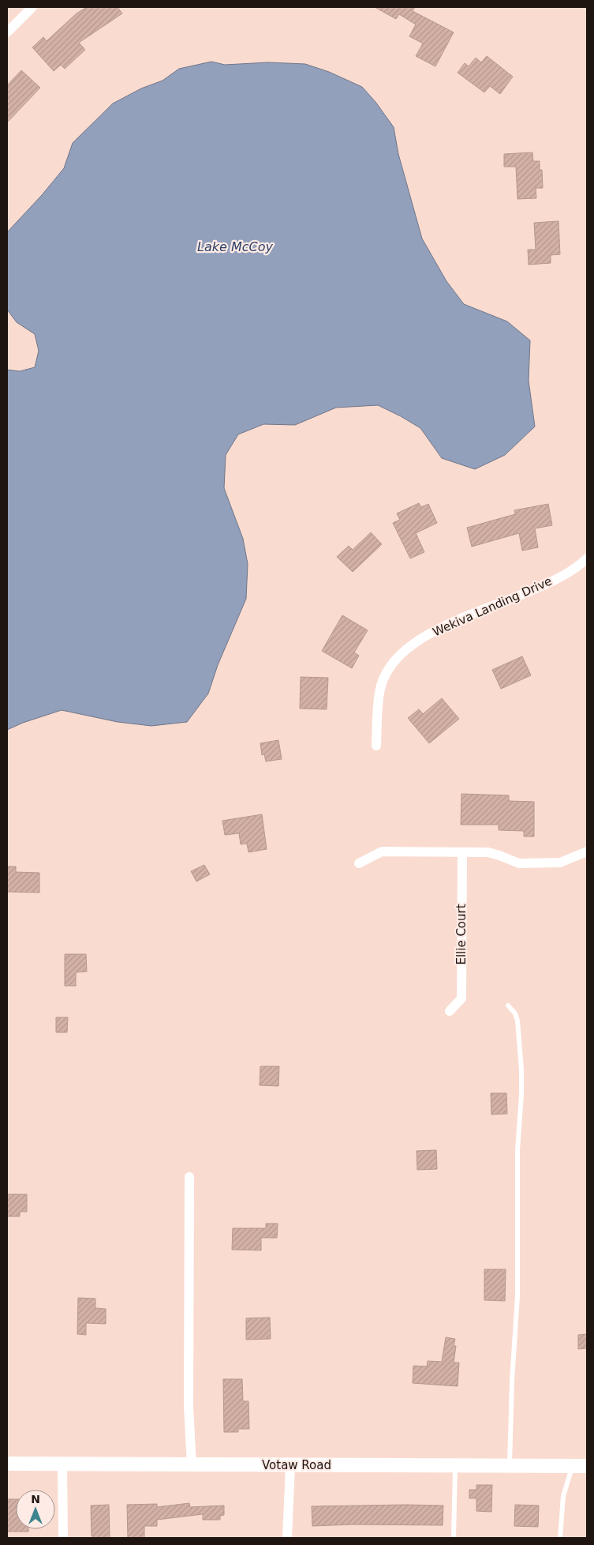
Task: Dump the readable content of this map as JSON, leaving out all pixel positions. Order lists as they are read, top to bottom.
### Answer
{
  "streets": {
    "street": ["Wekiva Landing Drive", "Ellie Court", "Votaw Road"]
  },
  "water": ["Lake McCoy"],
  "north": "top"
}
